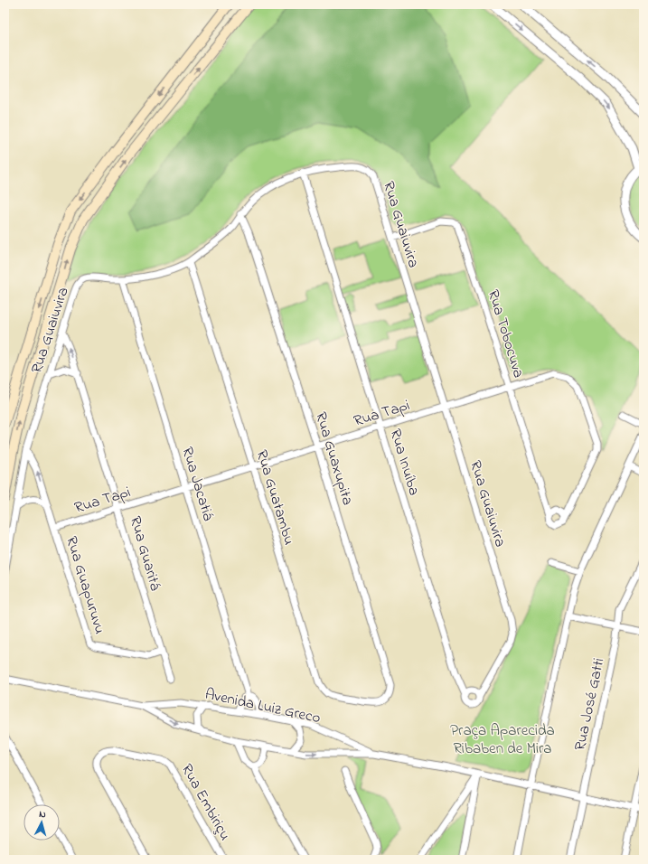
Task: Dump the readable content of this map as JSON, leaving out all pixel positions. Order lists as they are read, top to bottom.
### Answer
{
  "streets": {
    "street": [
      "Rua Guaiuvira",
      "Rua Tobocuva",
      "Rua Tapi",
      "Rua Guaxupita",
      "Rua Inuíba",
      "Rua Jacatiá",
      "Rua Guatambu",
      "Rua Guaritá",
      "Rua Guapuruvu",
      "Rua José Gatti",
      "Avenida Luiz Greco",
      "Rua Embiriçu"
    ]
  },
  "crossings": [
    ["Rua Guaiuvira", "Rua Tobocuva"],
    ["Rua Guaiuvira", "Rua Tapi"],
    ["Rua Guaiuvira", "Rua Guaxupita"],
    ["Rua Guaiuvira", "Rua Inuíba"],
    ["Rua Guaiuvira", "Rua Jacatiá"],
    ["Rua Guaiuvira", "Rua Guatambu"],
    ["Rua Guaiuvira", "Rua Guaritá"],
    ["Rua Guaiuvira", "Rua Guapuruvu"],
    ["Rua Tobocuva", "Rua Tapi"],
    ["Rua Tapi", "Rua Guaxupita"],
    ["Rua Tapi", "Rua Inuíba"],
    ["Rua Tapi", "Rua Jacatiá"],
    ["Rua Tapi", "Rua Guatambu"],
    ["Rua Tapi", "Rua Guaritá"],
    ["Rua Tapi", "Rua Guapuruvu"],
    ["Rua Guaxupita", "Rua Guatambu"],
    ["Rua Guaritá", "Rua Guapuruvu"],
    ["Rua José Gatti", "Avenida Luiz Greco"]
  ],
  "parks": ["Praça Aparecida Ribaben de Mira"],
  "north": "top"
}
